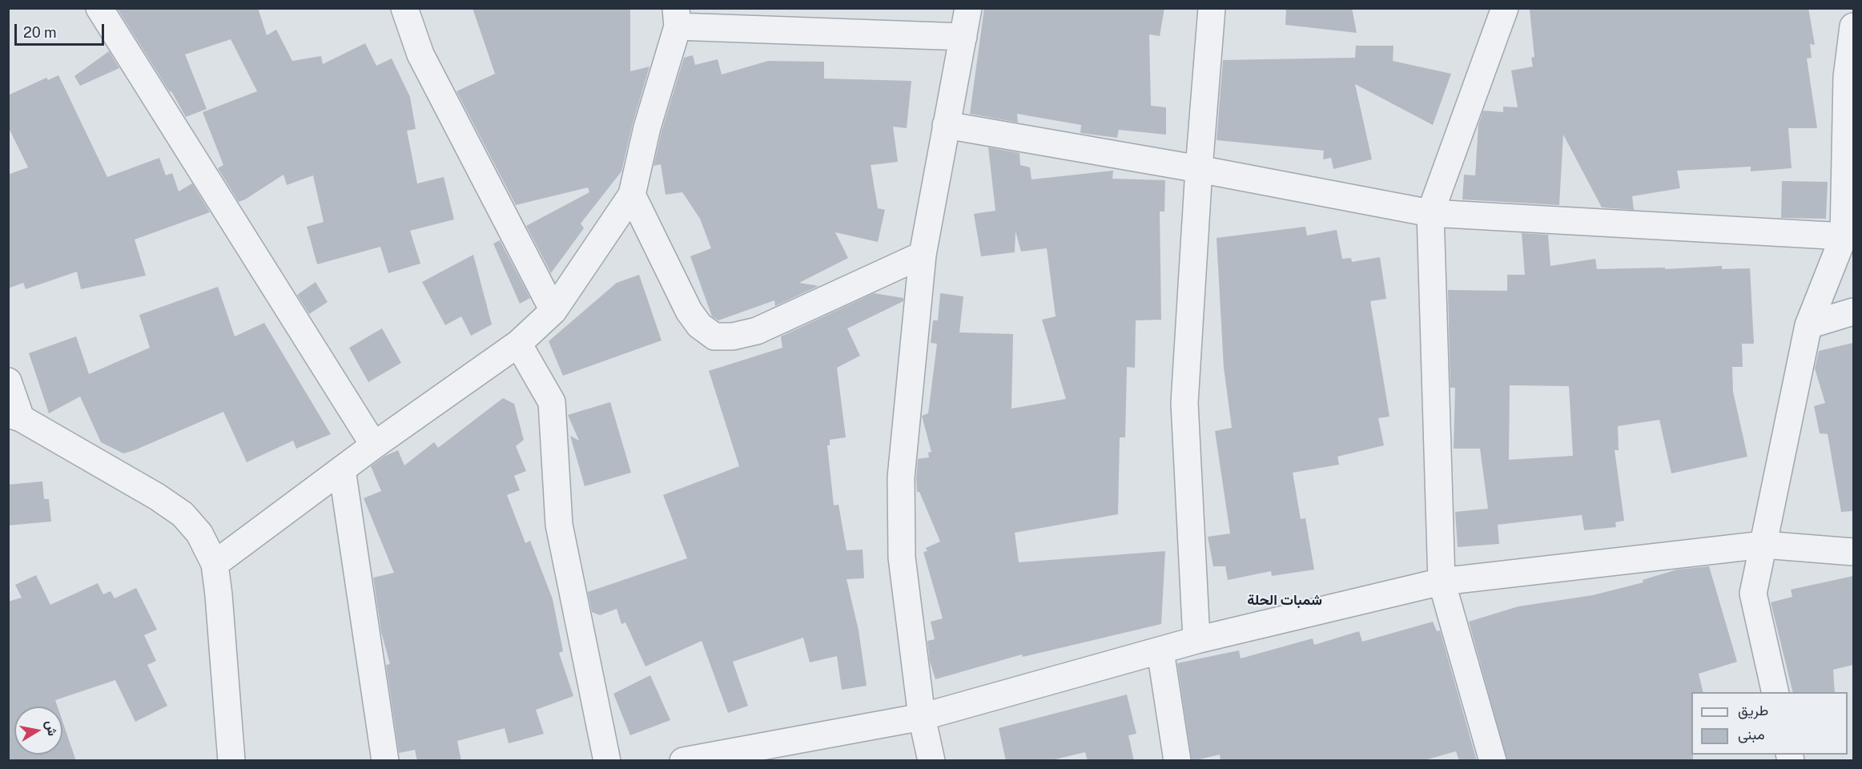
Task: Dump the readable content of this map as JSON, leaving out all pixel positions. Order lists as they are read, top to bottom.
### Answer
{
  "districts": ["شمبات الحلة"],
  "legend": ["طريق", "مبنى"],
  "scale_bar": "20 m",
  "north": "right"
}
